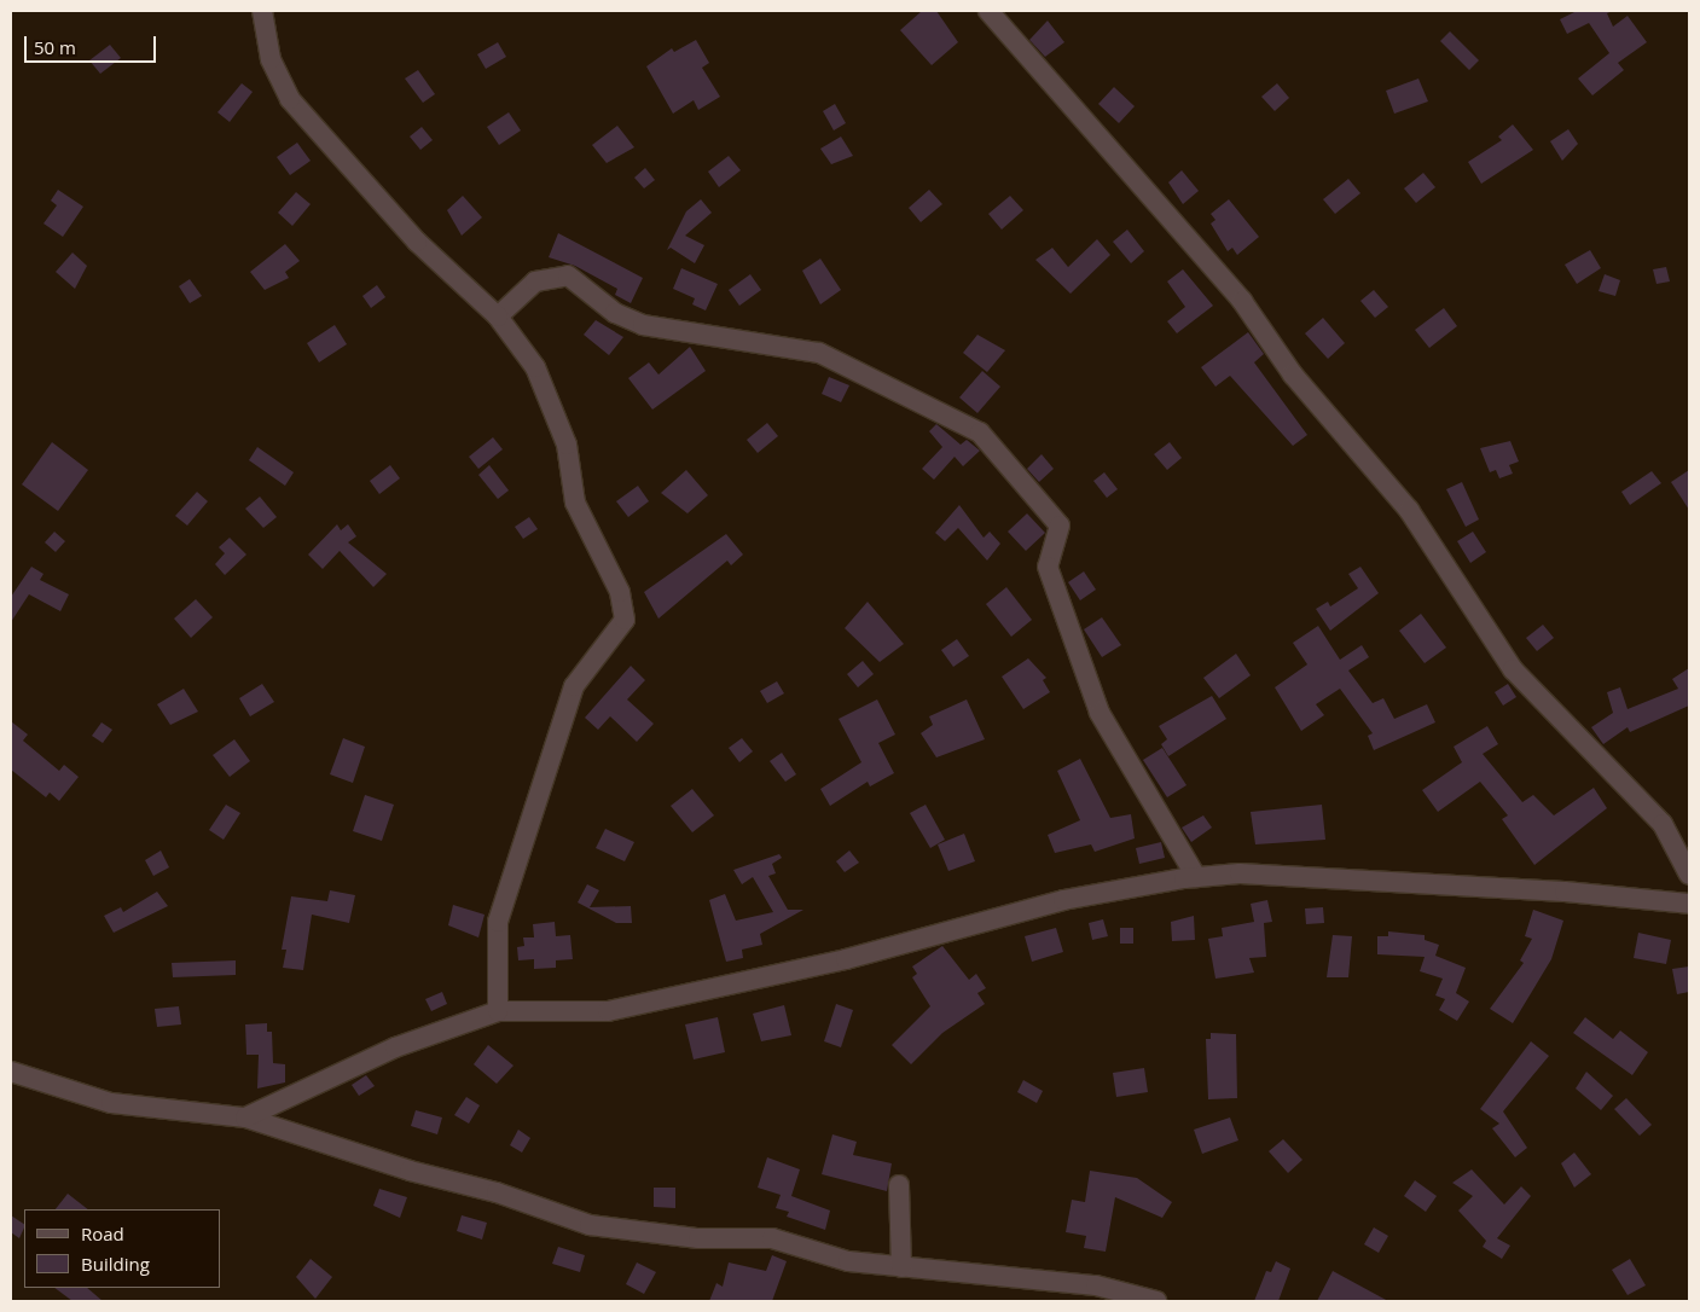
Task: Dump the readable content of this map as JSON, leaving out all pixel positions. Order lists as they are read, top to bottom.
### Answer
{
  "legend": ["Road", "Building"],
  "scale_bar": "50 m"
}
